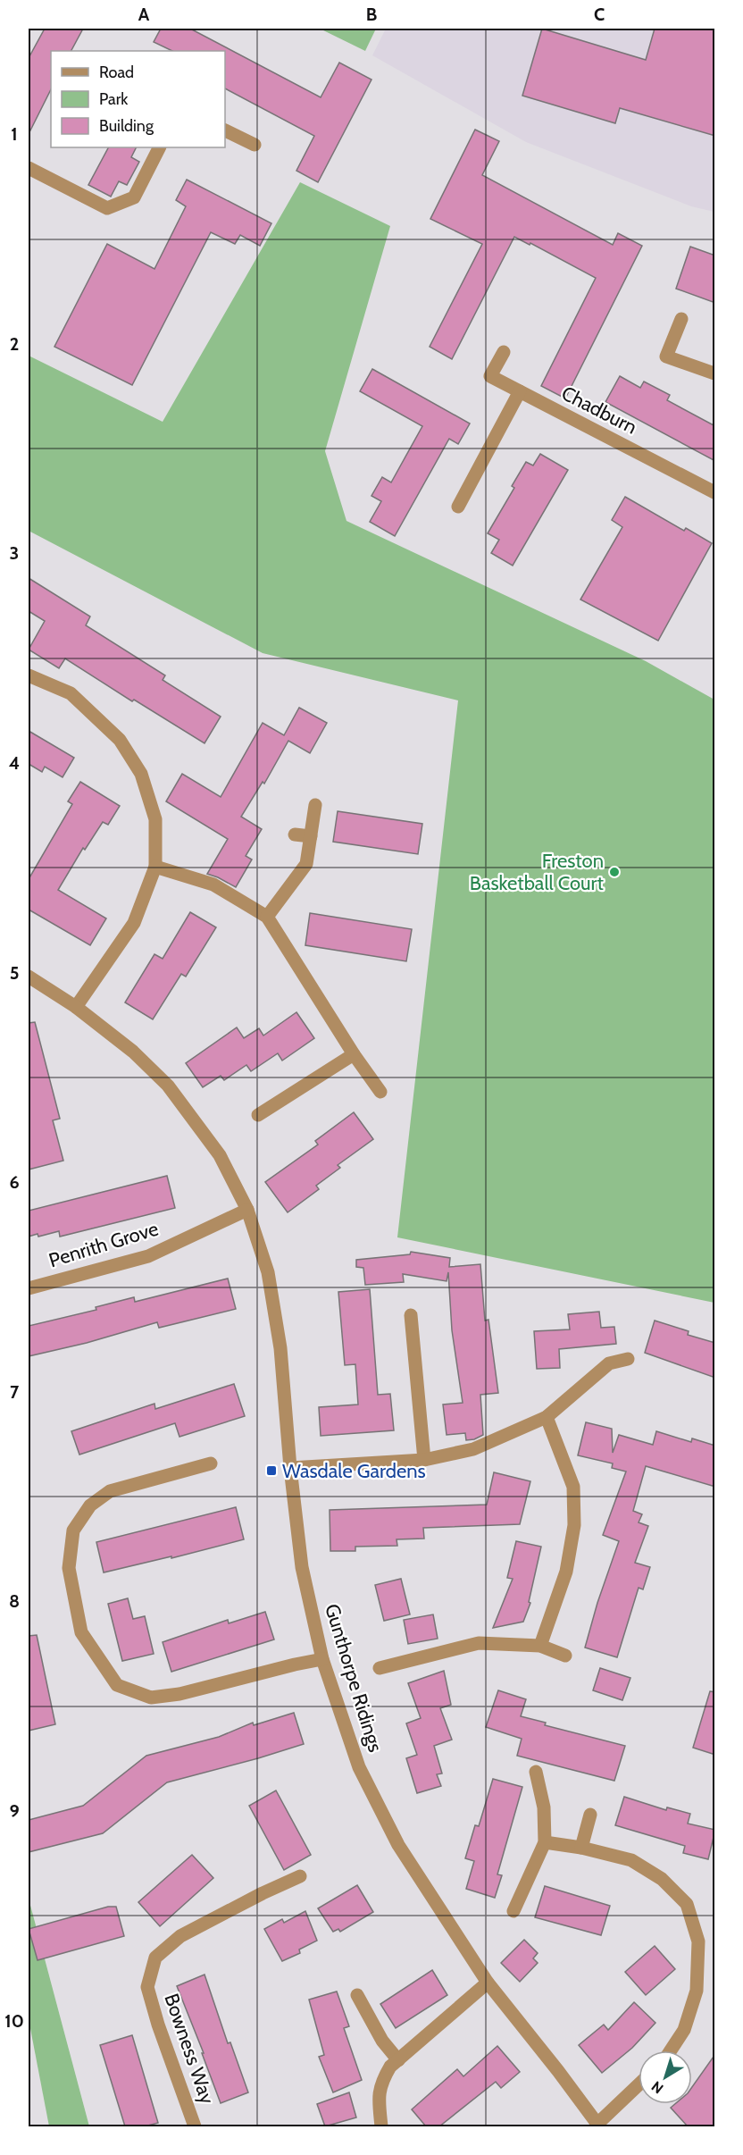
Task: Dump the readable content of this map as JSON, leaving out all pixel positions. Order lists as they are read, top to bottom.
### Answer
{
  "streets": {
    "street": [
      "Chadburn",
      "Penrith Grove",
      "Gunthorpe Ridings",
      "Bowness Way"
    ]
  },
  "crossings": [
    ["Penrith Grove", "Gunthorpe Ridings"]
  ],
  "places": {
    "other": ["Freston Basketball Court"],
    "transit": ["Wasdale Gardens"]
  },
  "legend": ["Road", "Park", "Building"],
  "north": "bottom left",
  "grid": {
    "columns": ["A", "B", "C"],
    "rows": [
      "1",
      "2",
      "3",
      "4",
      "5",
      "6",
      "7",
      "8",
      "9",
      "10"
    ]
  }
}
